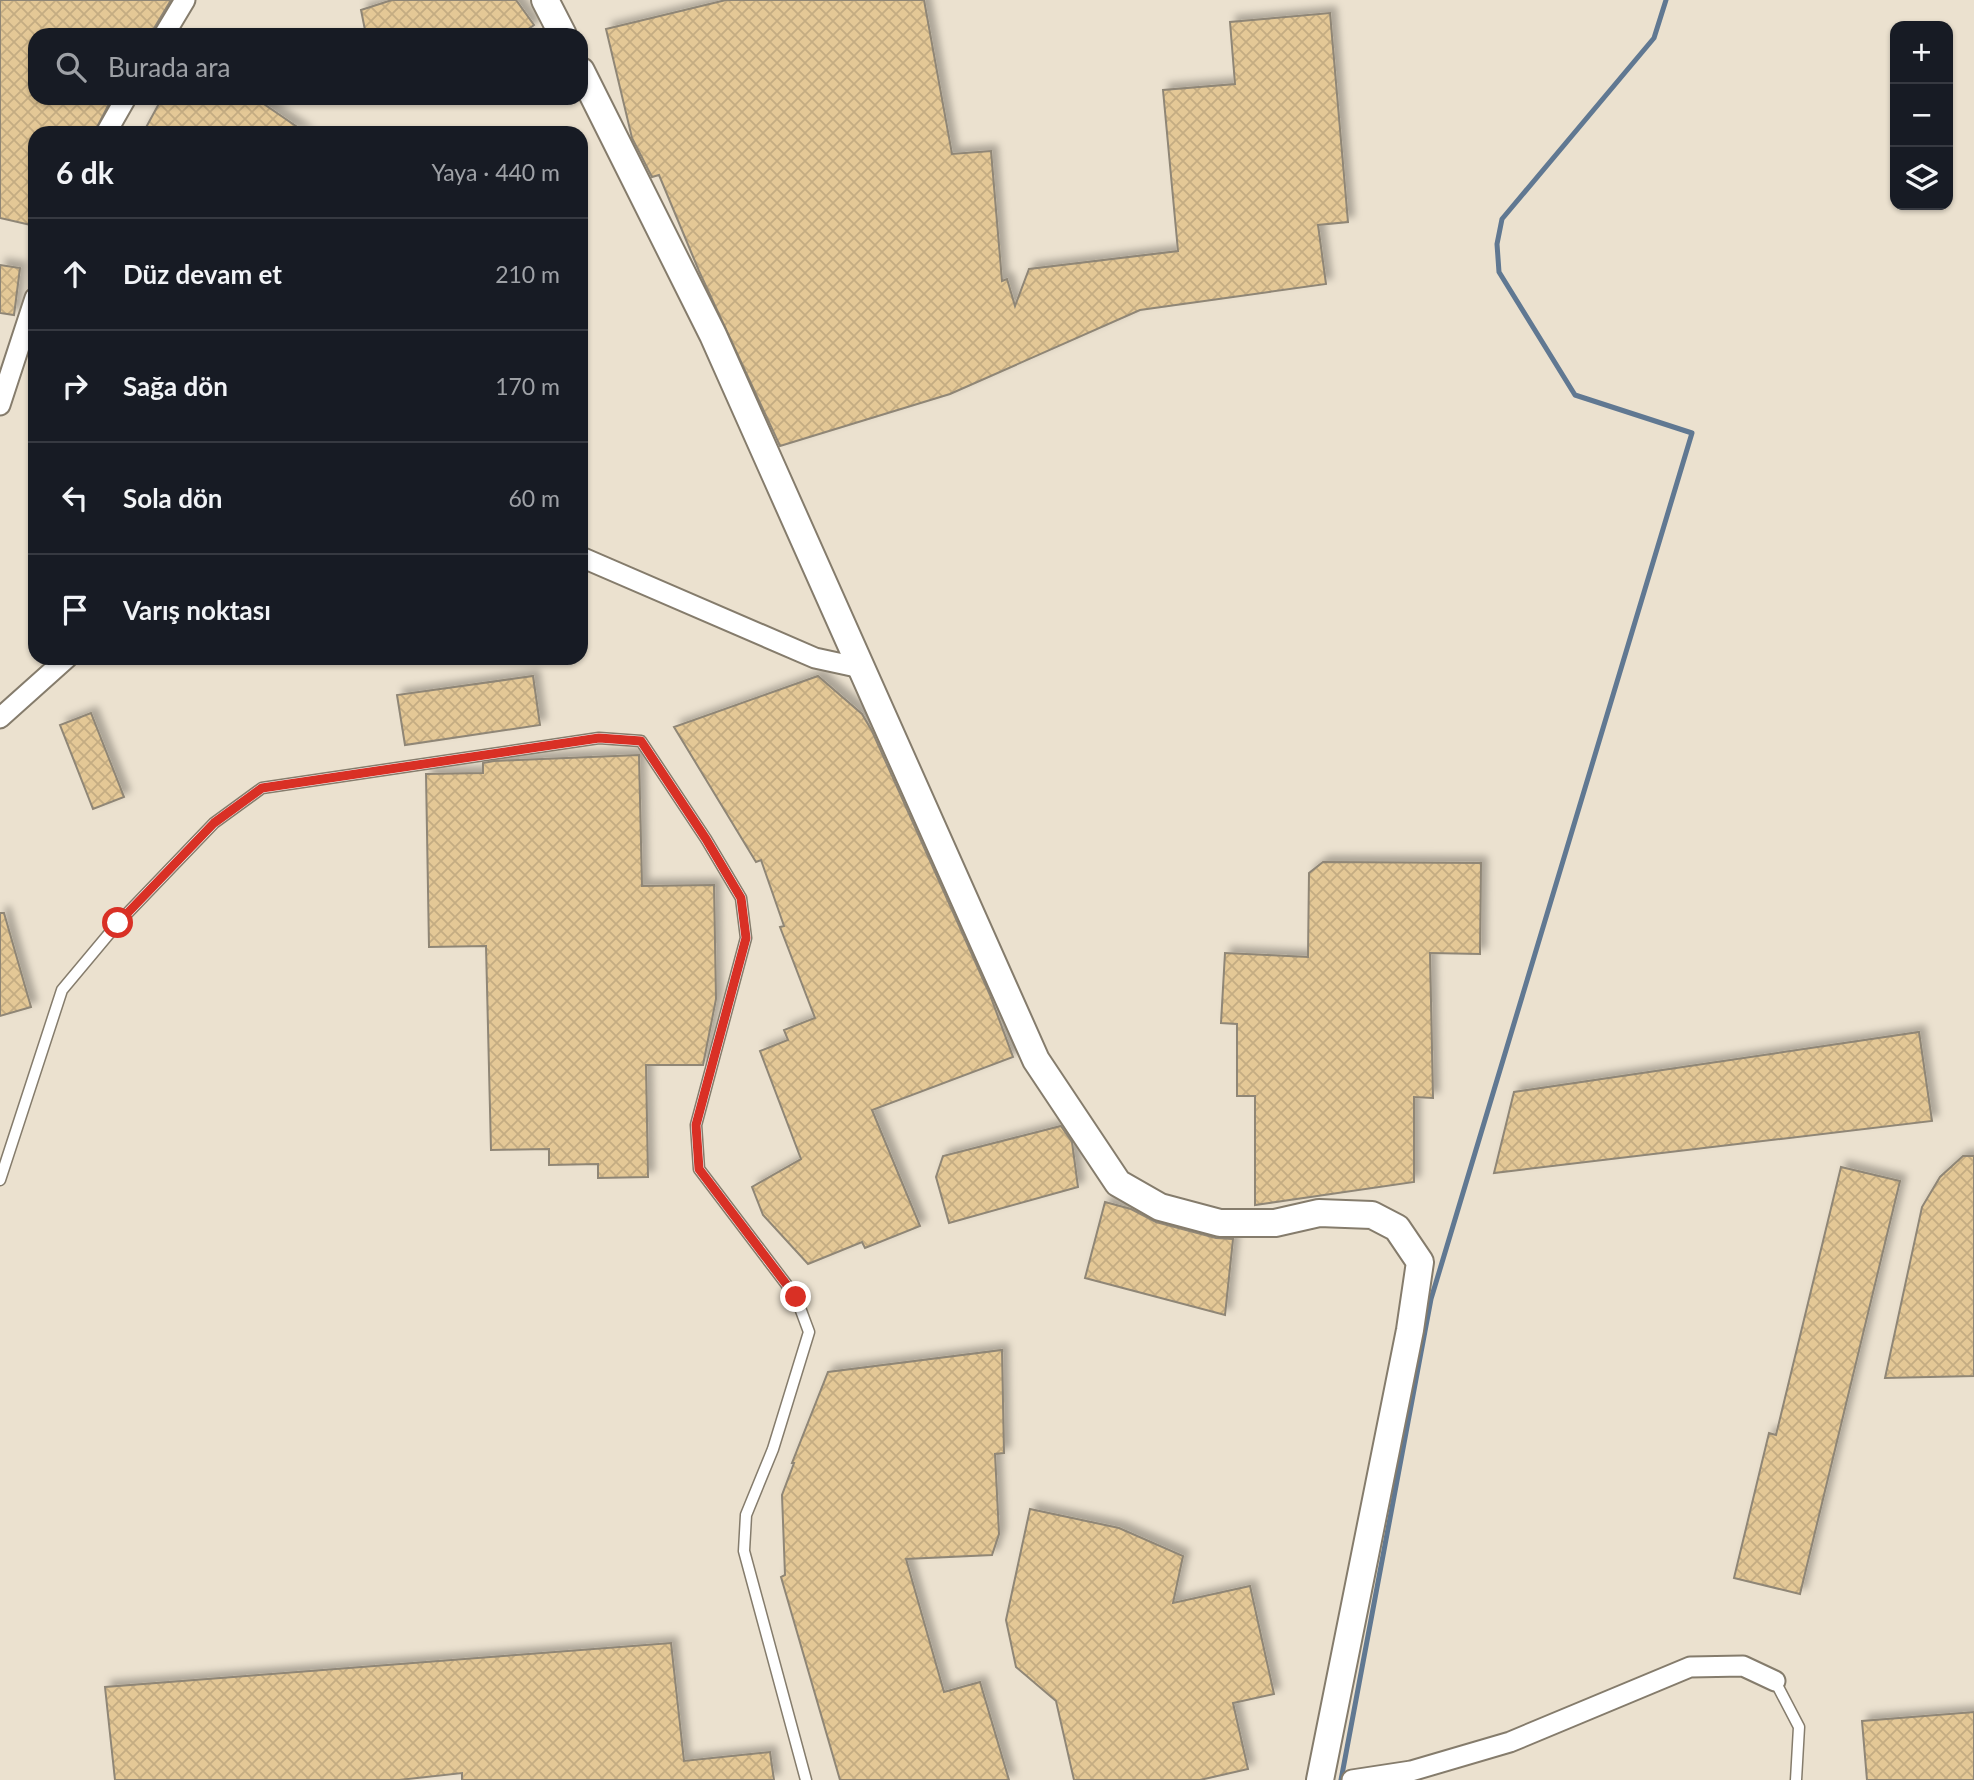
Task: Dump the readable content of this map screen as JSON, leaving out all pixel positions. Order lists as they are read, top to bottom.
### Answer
{
  "page": {
    "map_buttons": ["+", "−"],
    "search": "Burada ara",
    "heading": ["6 dk", "Yaya · 440 m"],
    "list": [
      ["Düz devam et", "210 m"],
      ["Sağa dön", "170 m"],
      ["Sola dön", "60 m"],
      "Varış noktası"
    ]
  }
}
